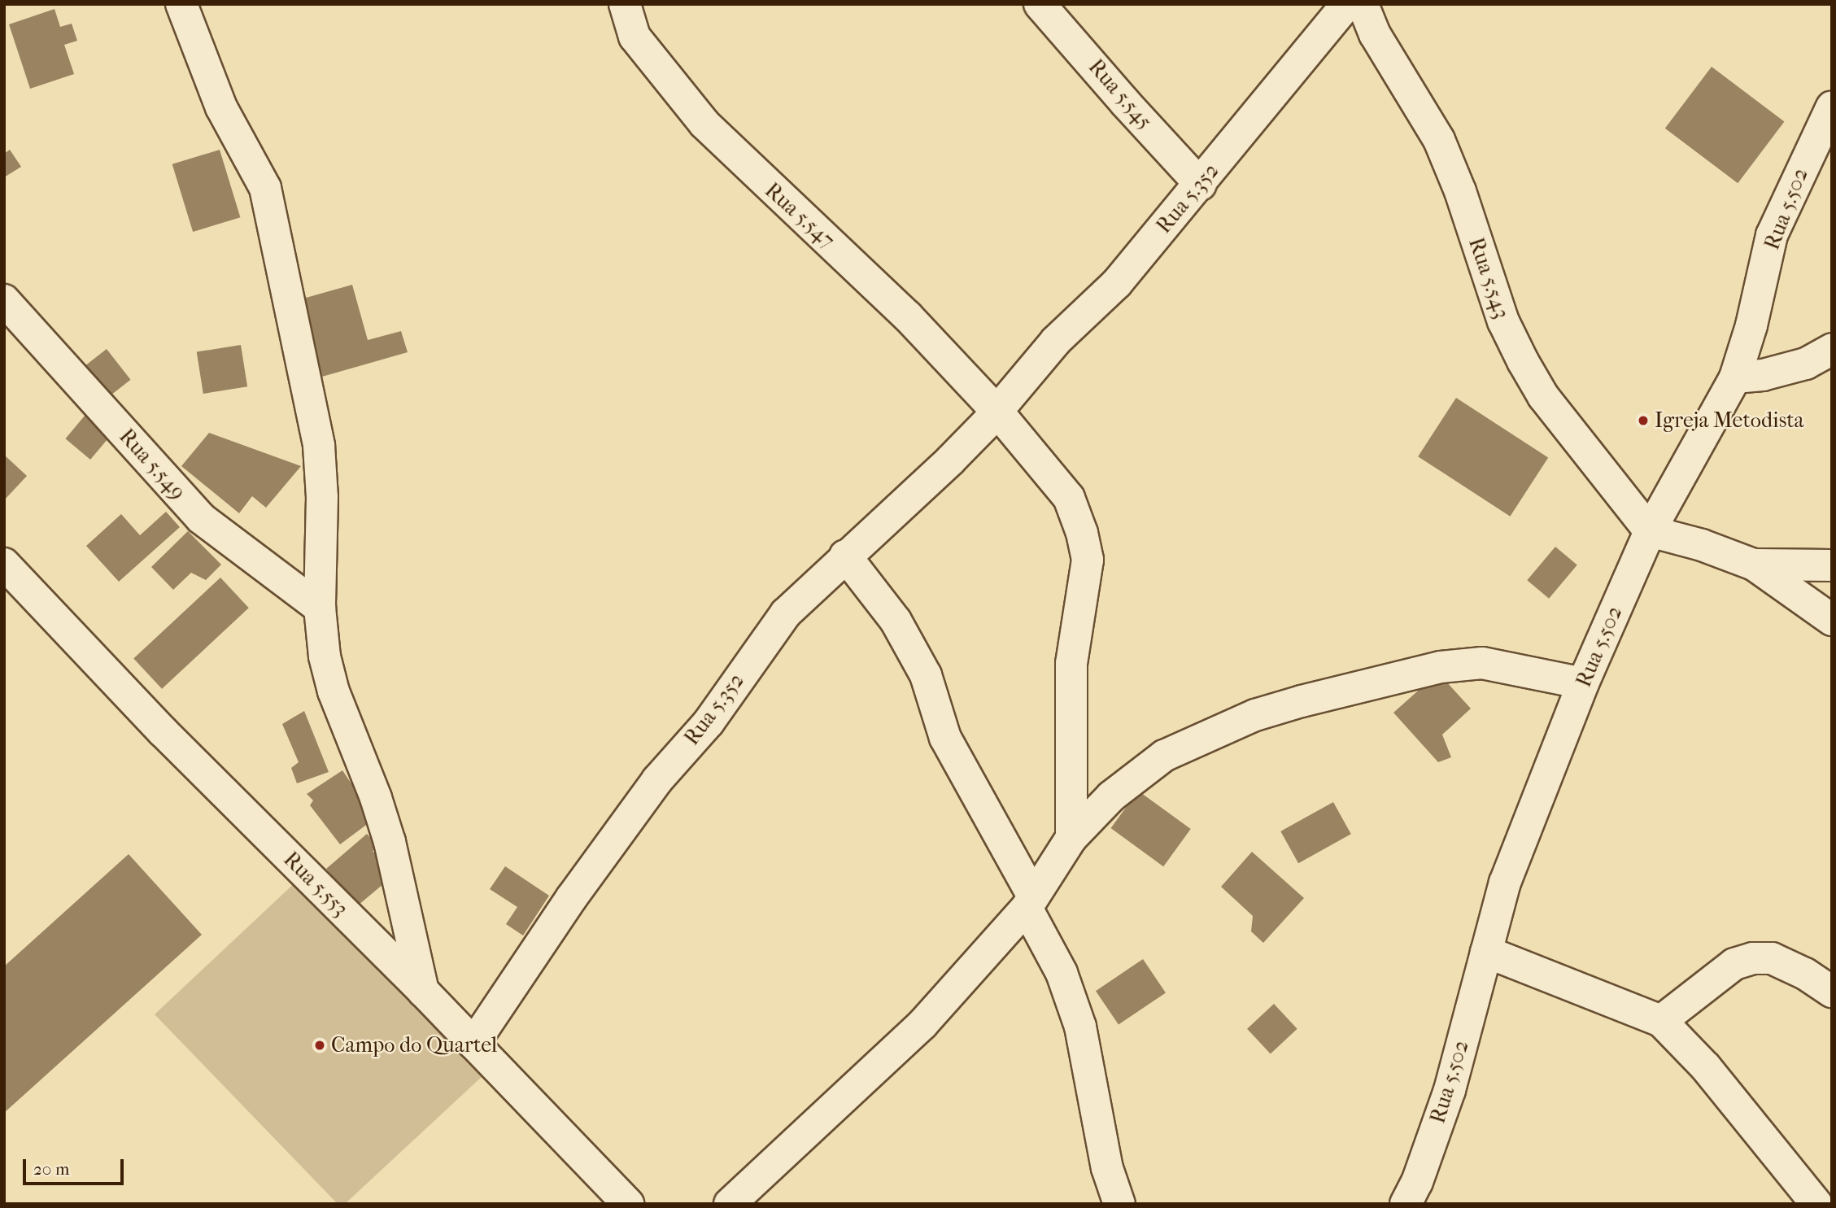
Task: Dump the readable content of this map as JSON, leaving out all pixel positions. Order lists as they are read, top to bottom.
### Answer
{
  "streets": {
    "street": [
      "Rua 5.545",
      "Rua 5.352",
      "Rua 5.502",
      "Rua 5.547",
      "Rua 5.543",
      "Rua 5.549",
      "Rua 5.553"
    ]
  },
  "crossings": [
    ["Rua 5.545", "Rua 5.352"],
    ["Rua 5.352", "Rua 5.547"],
    ["Rua 5.352", "Rua 5.553"],
    ["Rua 5.502", "Rua 5.543"]
  ],
  "places": ["Igreja Metodista", "Campo do Quartel"],
  "scale_bar": "20 m"
}
